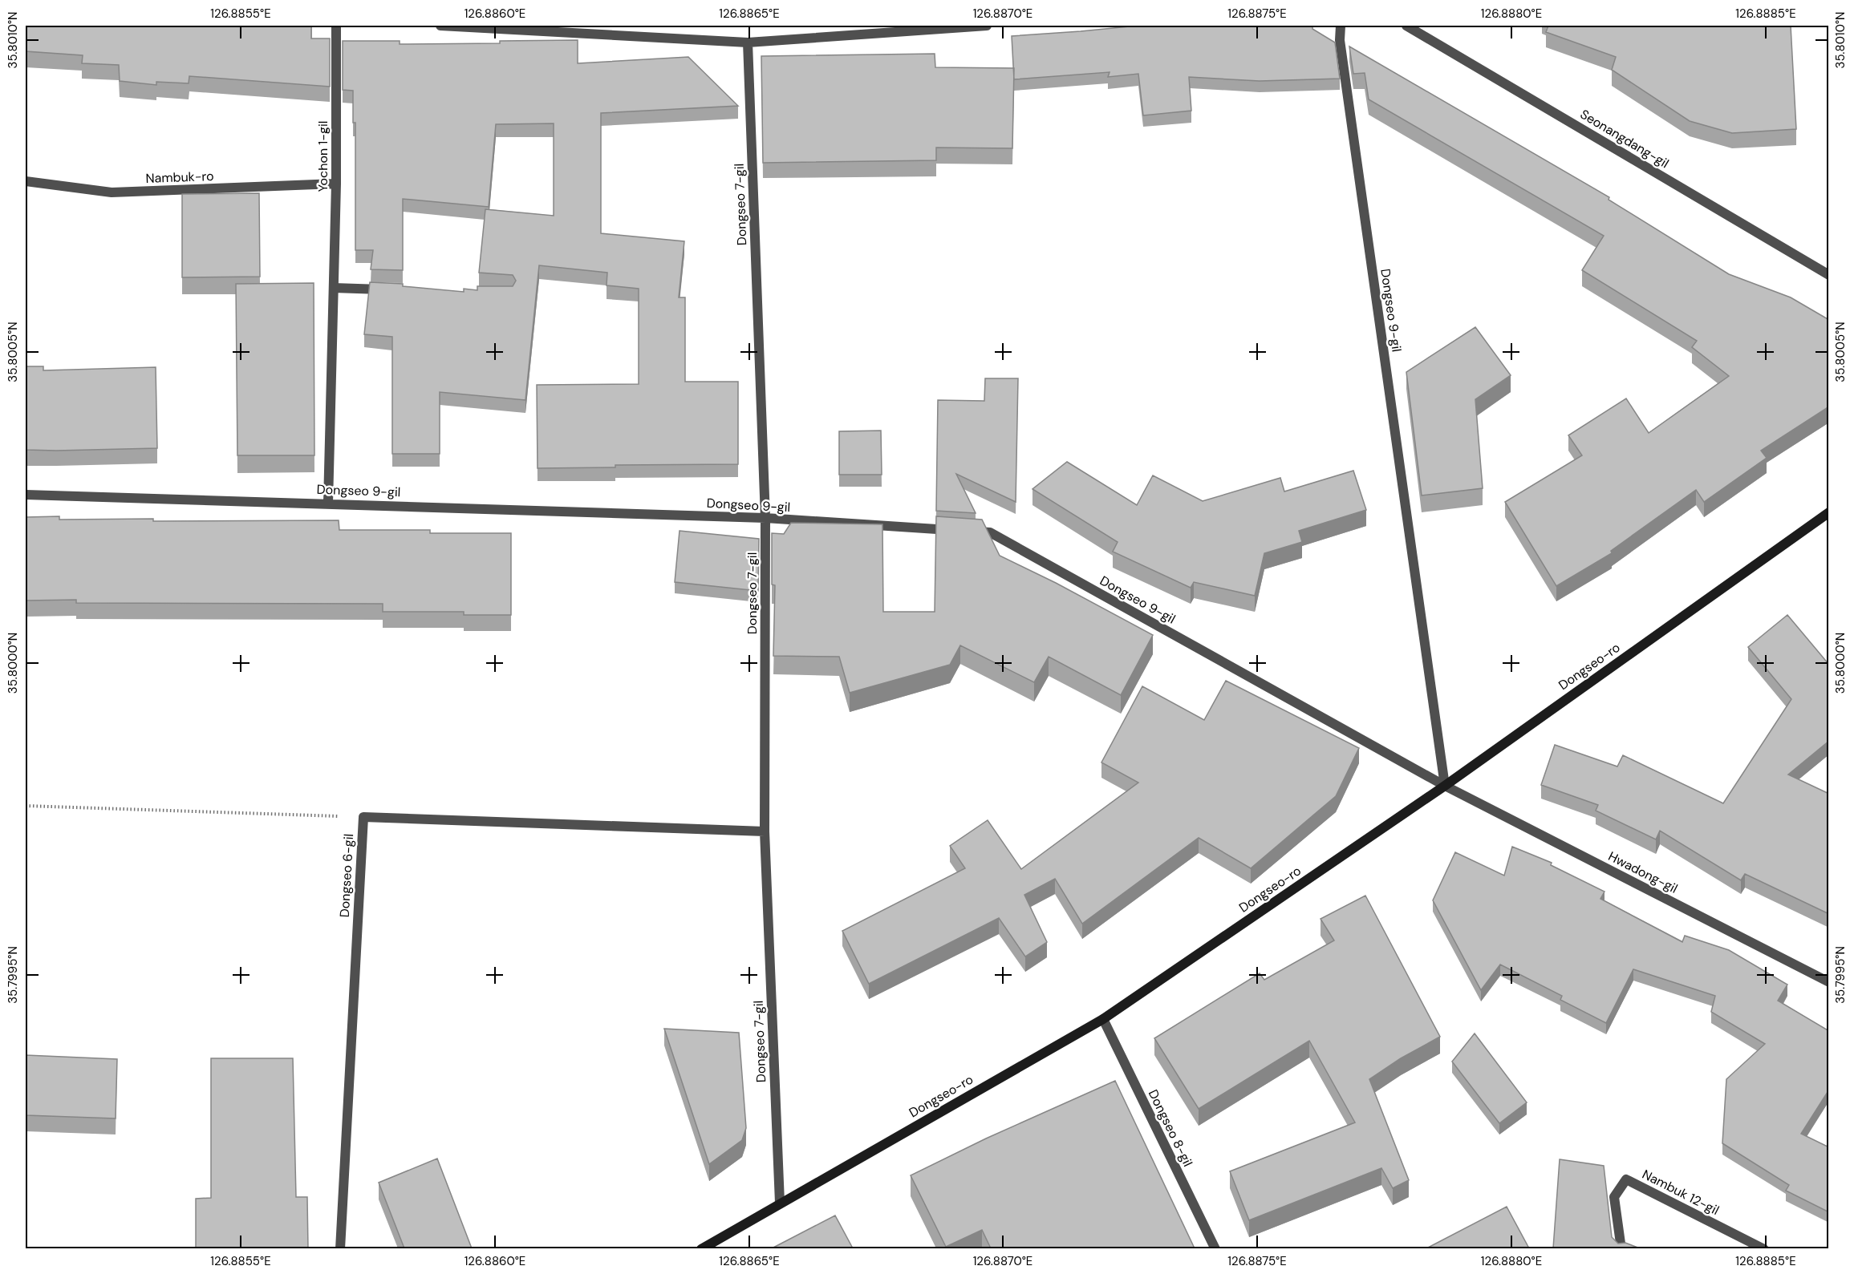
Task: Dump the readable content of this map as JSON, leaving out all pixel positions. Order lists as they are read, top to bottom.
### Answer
{
  "streets": {
    "main road": ["Dongseo-ro"],
    "street": [
      "Seonangdang-gil",
      "Yochon 1-gil",
      "Nambuk-ro",
      "Dongseo 7-gil",
      "Dongseo 9-gil",
      "Hwadong-gil",
      "Dongseo 6-gil",
      "Dongseo 8-gil",
      "Nambuk 12-gil"
    ]
  },
  "crossings": [
    ["Yochon 1-gil", "Nambuk-ro"],
    ["Yochon 1-gil", "Dongseo 9-gil"],
    ["Dongseo 7-gil", "Dongseo 9-gil"],
    ["Dongseo 7-gil", "Dongseo-ro"],
    ["Dongseo 7-gil", "Dongseo 6-gil"],
    ["Dongseo 9-gil", "Dongseo-ro"],
    ["Dongseo 9-gil", "Hwadong-gil"],
    ["Dongseo-ro", "Hwadong-gil"],
    ["Dongseo-ro", "Dongseo 8-gil"]
  ],
  "coordinates": [
    "126.8855°E",
    "126.8860°E",
    "126.8865°E",
    "126.8870°E",
    "126.8875°E",
    "126.8880°E",
    "126.8885°E",
    "35.8010°N",
    "35.8005°N",
    "35.8000°N",
    "35.7995°N"
  ]
}
